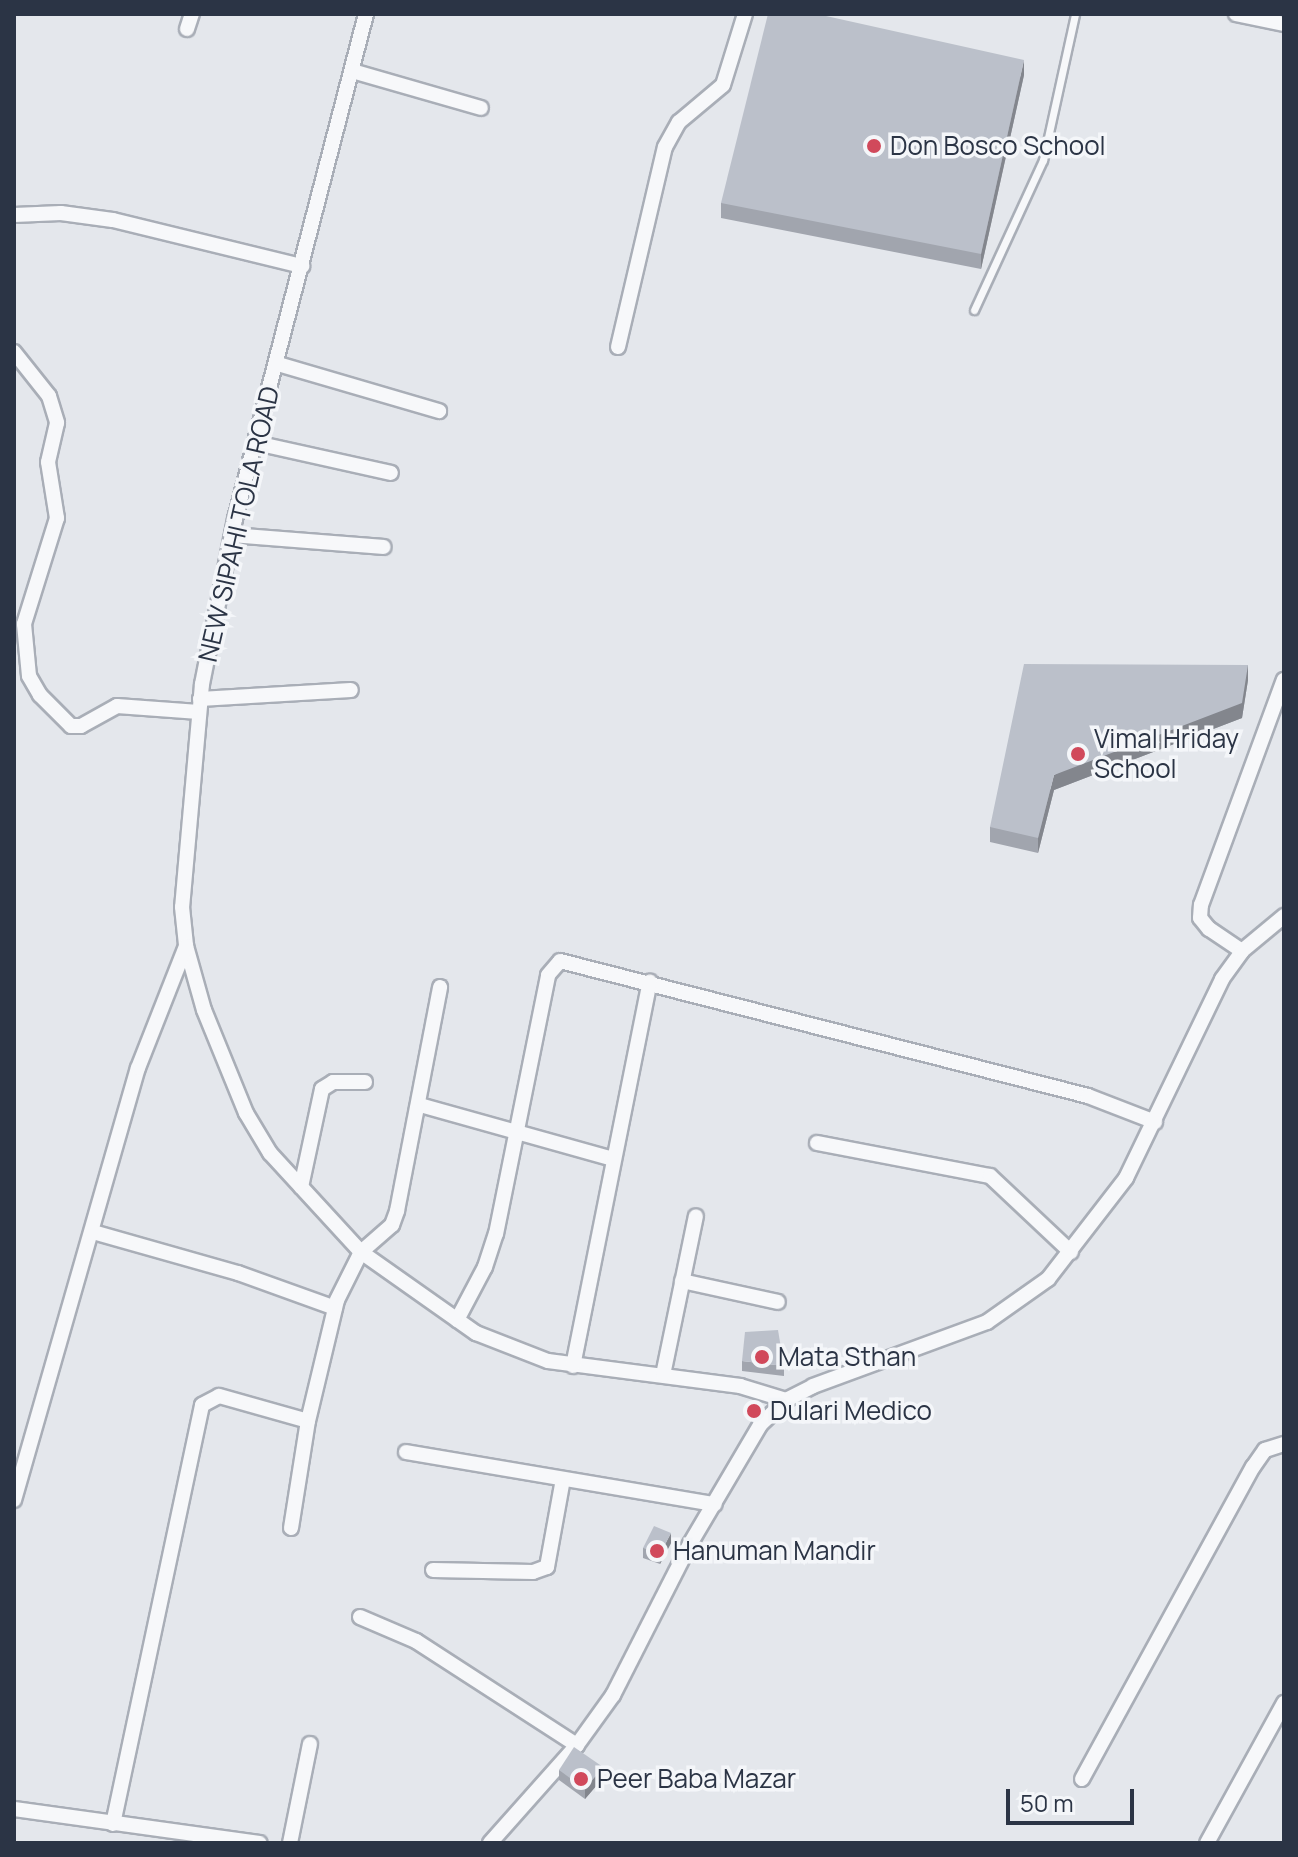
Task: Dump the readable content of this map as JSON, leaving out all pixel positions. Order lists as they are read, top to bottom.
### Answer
{
  "streets": {
    "street": ["NEW SIPAHI TOLA ROAD"]
  },
  "places": [
    "Don Bosco School",
    "Vimal Hriday School",
    "Mata Sthan",
    "Dulari Medico",
    "Hanuman Mandir",
    "Peer Baba Mazar"
  ],
  "scale_bar": "50 m"
}
